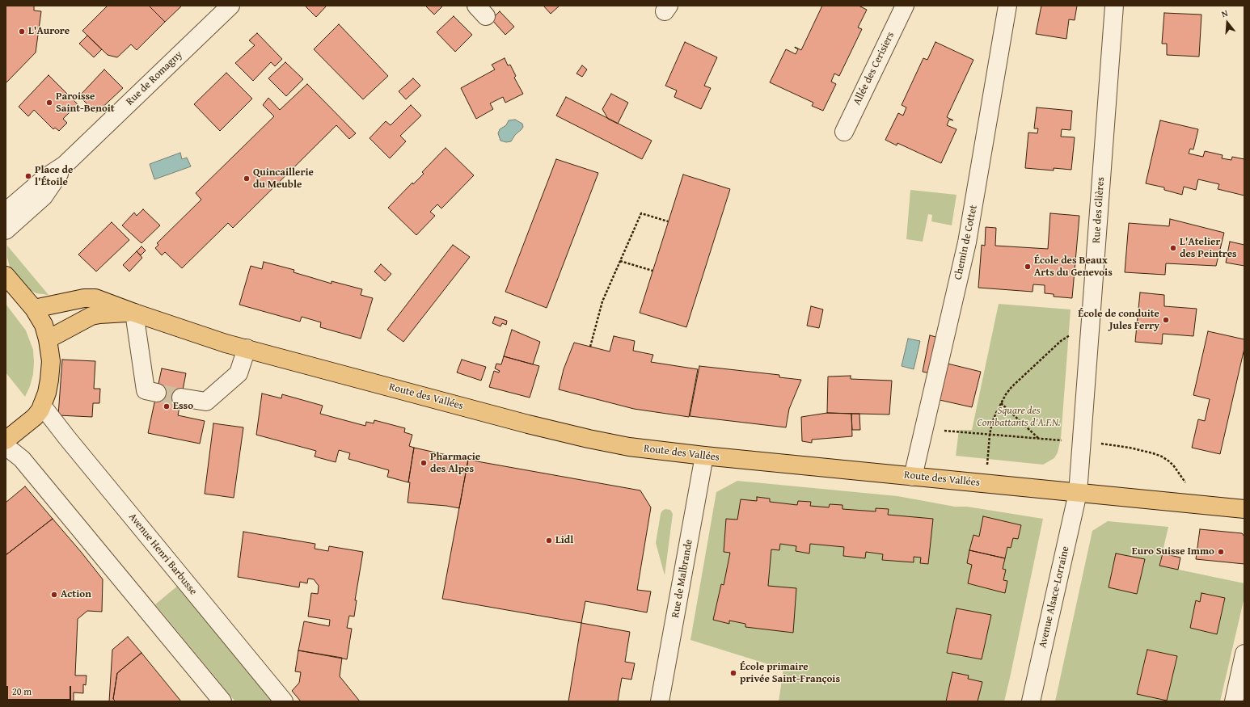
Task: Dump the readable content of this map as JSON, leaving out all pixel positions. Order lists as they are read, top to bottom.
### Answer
{
  "streets": {
    "main road": ["Route des Vallées"],
    "street": [
      "Allée des Cerisiers",
      "Rue de Romagny",
      "Rue des Glières",
      "Chemin de Cottet",
      "Avenue Henri Barbusse",
      "Rue de Malbrande",
      "Avenue Alsace-Lorraine"
    ]
  },
  "crossings": [
    ["Rue des Glières", "Route des Vallées"],
    ["Rue des Glières", "Avenue Alsace-Lorraine"],
    ["Chemin de Cottet", "Route des Vallées"],
    ["Route des Vallées", "Rue de Malbrande"],
    ["Route des Vallées", "Avenue Alsace-Lorraine"]
  ],
  "parks": ["Square des Combattants d'A.F.N."],
  "places": [
    "L'Aurore",
    "Paroisse Saint-Benoit",
    "Place de l'Étoile",
    "Quincaillerie du Meuble",
    "L'Atelier des Peintres",
    "École des Beaux Arts du Genevois",
    "École de conduite Jules Ferry",
    "Esso",
    "Pharmacie des Alpes",
    "Lidl",
    "Euro Suisse Immo",
    "Action",
    "École primaire privée Saint-François"
  ],
  "scale_bar": "20 m",
  "north": "top"
}
